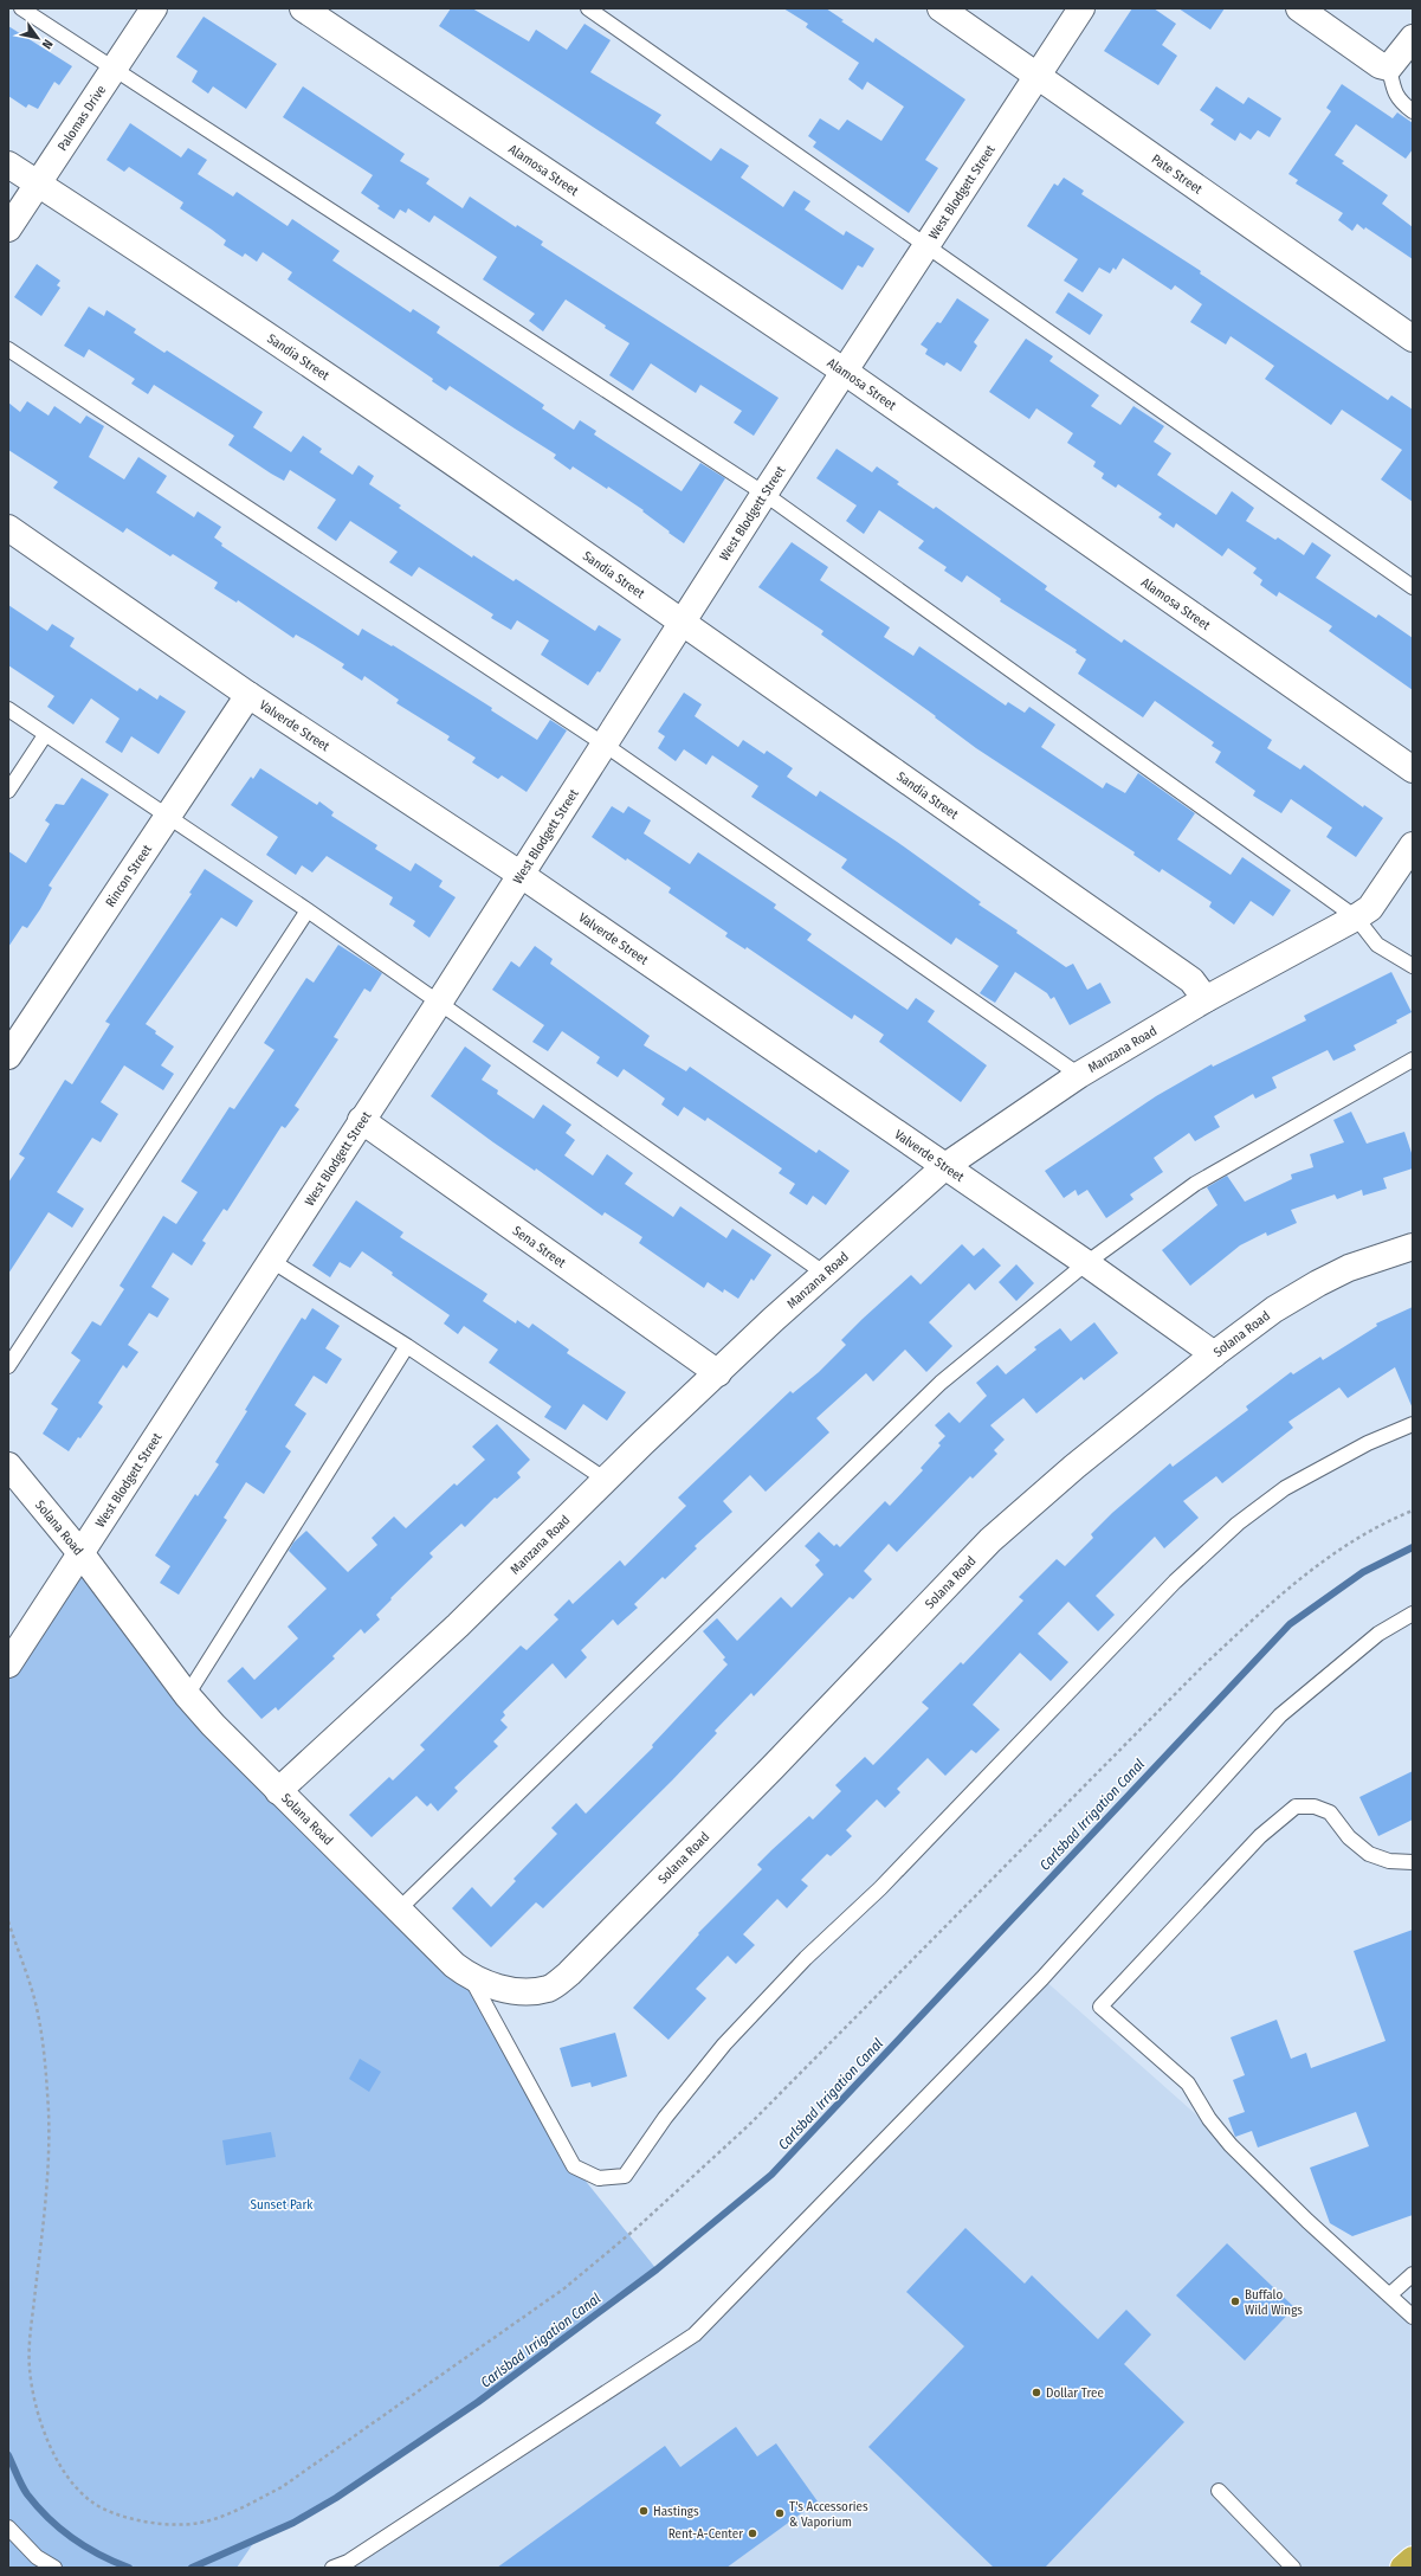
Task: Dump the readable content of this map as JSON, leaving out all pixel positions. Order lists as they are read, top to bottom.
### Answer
{
  "streets": {
    "street": [
      "Palomas Drive",
      "Alamosa Street",
      "Pate Street",
      "West Blodgett Street",
      "Sandia Street",
      "Valverde Street",
      "Rincon Street",
      "Manzana Road",
      "Sena Street",
      "Solana Road"
    ]
  },
  "crossings": [
    ["Palomas Drive", "Sandia Street"],
    ["Alamosa Street", "West Blodgett Street"],
    ["Pate Street", "West Blodgett Street"],
    ["West Blodgett Street", "Sandia Street"],
    ["West Blodgett Street", "Valverde Street"],
    ["West Blodgett Street", "Sena Street"],
    ["West Blodgett Street", "Solana Road"],
    ["Sandia Street", "Manzana Road"],
    ["Valverde Street", "Rincon Street"],
    ["Valverde Street", "Manzana Road"],
    ["Valverde Street", "Solana Road"],
    ["Manzana Road", "Sena Street"],
    ["Manzana Road", "Solana Road"]
  ],
  "water": ["Carlsbad Irrigation Canal"],
  "parks": ["Sunset Park"],
  "places": [
    "Buffalo Wild Wings",
    "Dollar Tree",
    "Hastings",
    "T's Accessories & Vaporium",
    "Rent-A-Center"
  ],
  "north": "bottom right"
}
